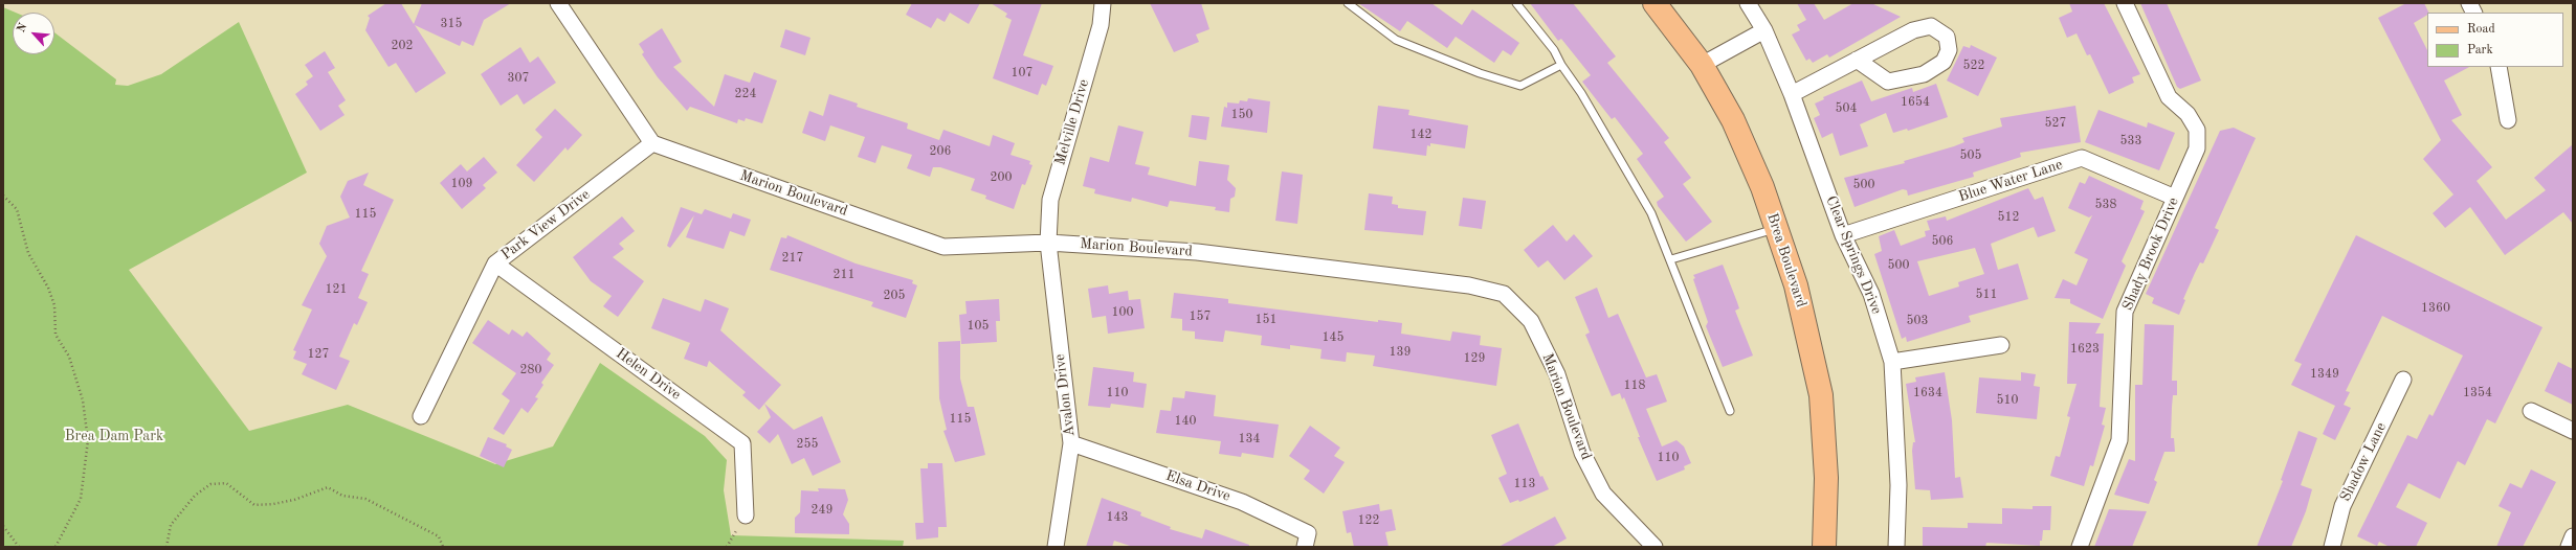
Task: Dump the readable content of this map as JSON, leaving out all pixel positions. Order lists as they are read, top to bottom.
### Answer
{
  "streets": {
    "main road": ["Brea Boulevard"],
    "street": [
      "Melville Drive",
      "Blue Water Lane",
      "Marion Boulevard",
      "Park View Drive",
      "Shady Brook Drive",
      "Clear Springs Drive",
      "Helen Drive",
      "Avalon Drive",
      "Shadow Lane",
      "Elsa Drive"
    ]
  },
  "crossings": [
    ["Melville Drive", "Marion Boulevard"],
    ["Melville Drive", "Avalon Drive"],
    ["Blue Water Lane", "Shady Brook Drive"],
    ["Blue Water Lane", "Clear Springs Drive"],
    ["Marion Boulevard", "Park View Drive"],
    ["Marion Boulevard", "Avalon Drive"],
    ["Park View Drive", "Helen Drive"],
    ["Avalon Drive", "Elsa Drive"]
  ],
  "parks": ["Brea Dam Park"],
  "house_numbers": [
    "315",
    "202",
    "522",
    "107",
    "307",
    "224",
    "1654",
    "504",
    "150",
    "527",
    "142",
    "533",
    "206",
    "505",
    "200",
    "109",
    "500",
    "538",
    "115",
    "512",
    "506",
    "217",
    "500",
    "211",
    "121",
    "511",
    "205",
    "1360",
    "100",
    "157",
    "151",
    "503",
    "105",
    "145",
    "1623",
    "139",
    "127",
    "129",
    "280",
    "1349",
    "118",
    "110",
    "1634",
    "1354",
    "510",
    "115",
    "140",
    "134",
    "255",
    "110",
    "113",
    "249",
    "143",
    "122"
  ],
  "legend": ["Road", "Park"],
  "north": "top left"
}
